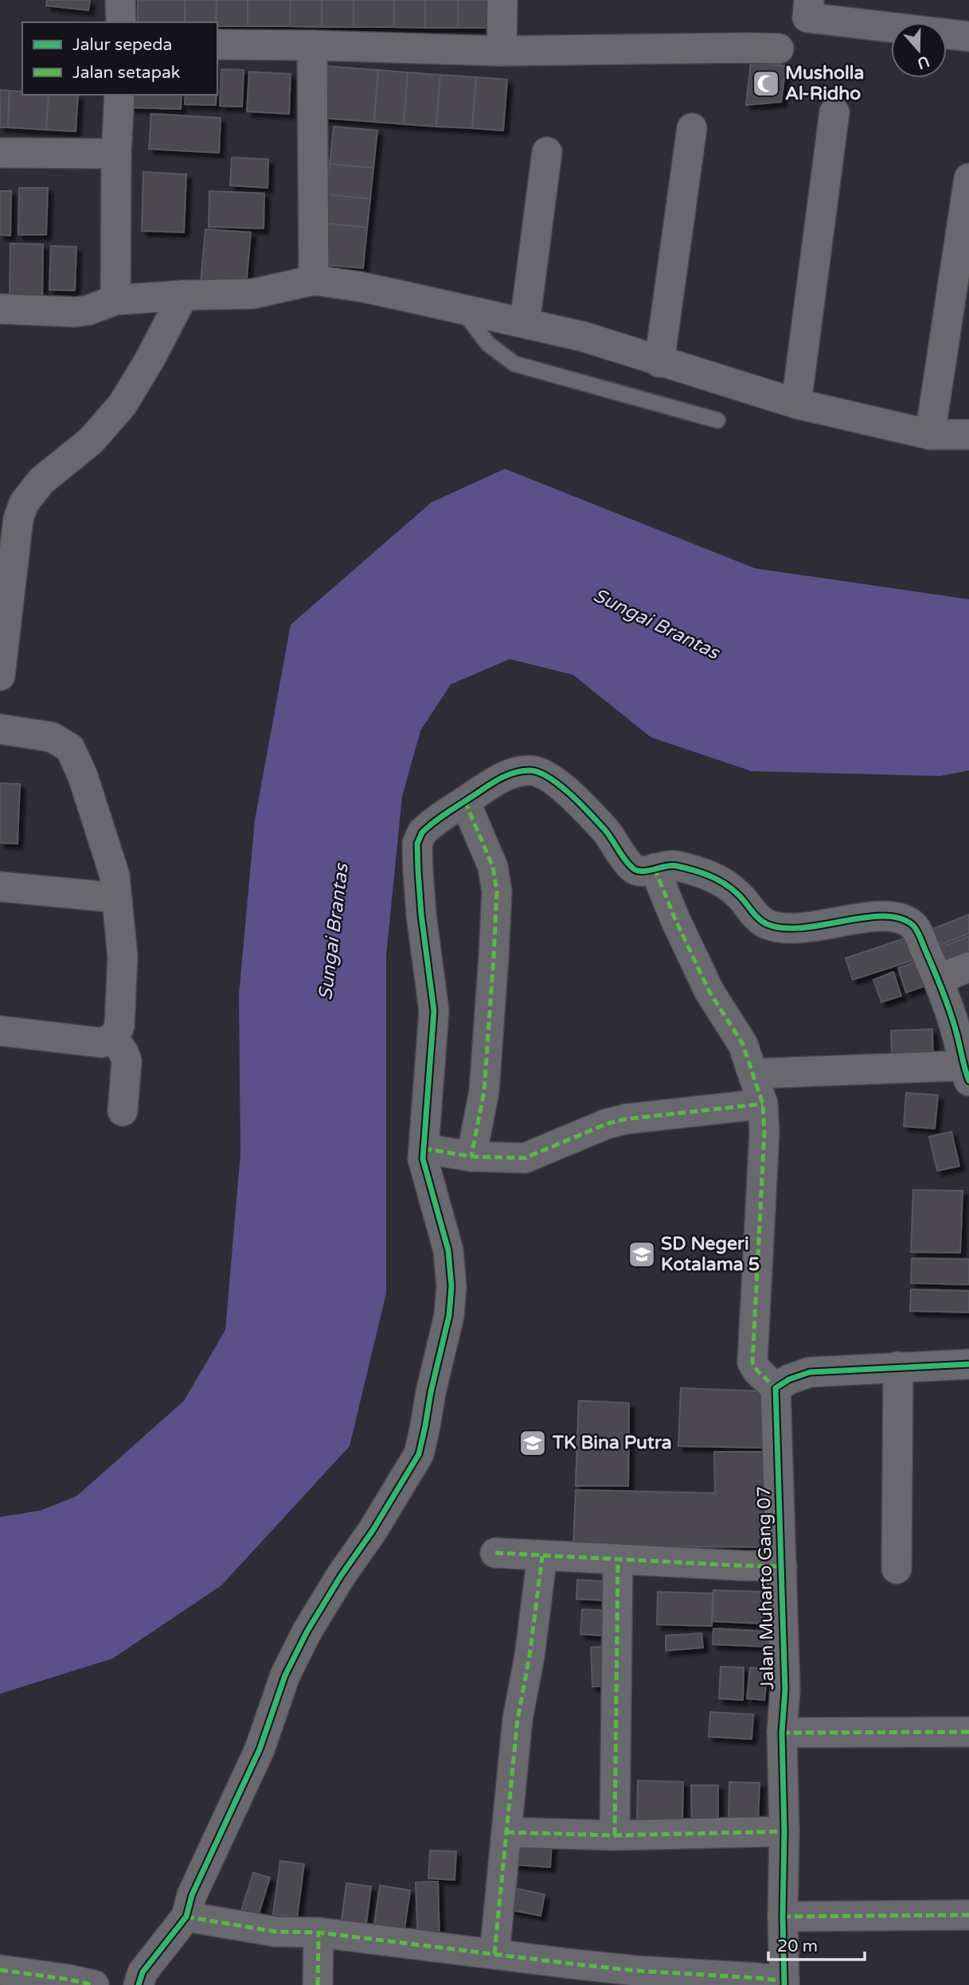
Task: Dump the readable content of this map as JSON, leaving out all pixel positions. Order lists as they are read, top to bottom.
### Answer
{
  "streets": {
    "street": ["Jalan Muharto Gang 07"]
  },
  "water": ["Sungai Brantas"],
  "places": {
    "mosque": ["Musholla Al-Ridho"],
    "school or university": ["SD Negeri Kotalama 5", "TK Bina Putra"]
  },
  "legend": ["Jalur sepeda", "Jalan setapak"],
  "scale_bar": "20 m",
  "north": "bottom"
}
